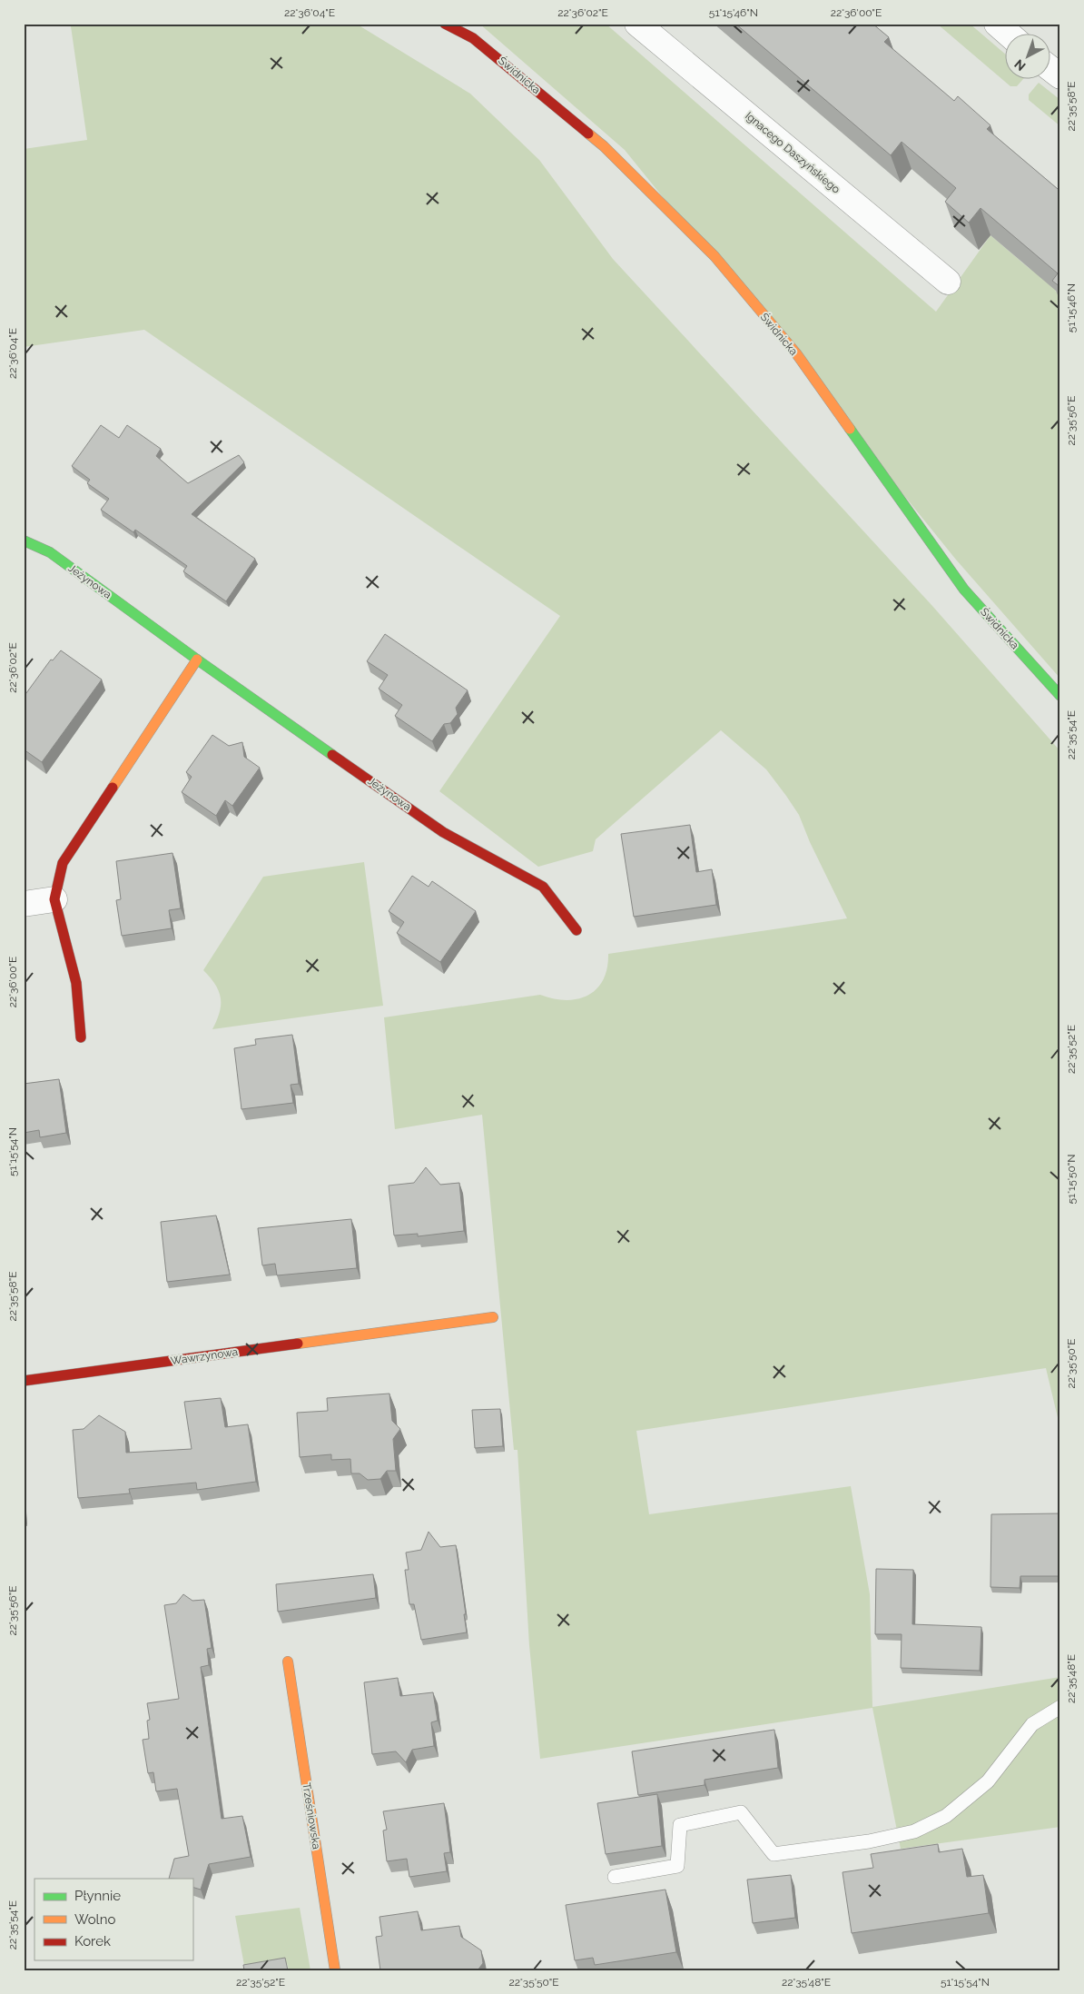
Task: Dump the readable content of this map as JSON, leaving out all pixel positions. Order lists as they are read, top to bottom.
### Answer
{
  "streets": {
    "street": [
      "Świdnicka",
      "Ignacego Daszyńskiego",
      "Jeżynowa",
      "Wawrzynowa",
      "Trześniowska"
    ]
  },
  "legend": ["Płynnie", "Wolno", "Korek"],
  "north": "bottom left",
  "coordinates": [
    "22°36'04\"E",
    "22°36'02\"E",
    "51°15'46\"N",
    "22°36'00\"E",
    "22°35'58\"E",
    "22°35'56\"E",
    "22°35'54\"E",
    "22°35'52\"E",
    "51°15'54\"N",
    "51°15'50\"N",
    "22°35'50\"E",
    "22°35'48\"E"
  ]
}
